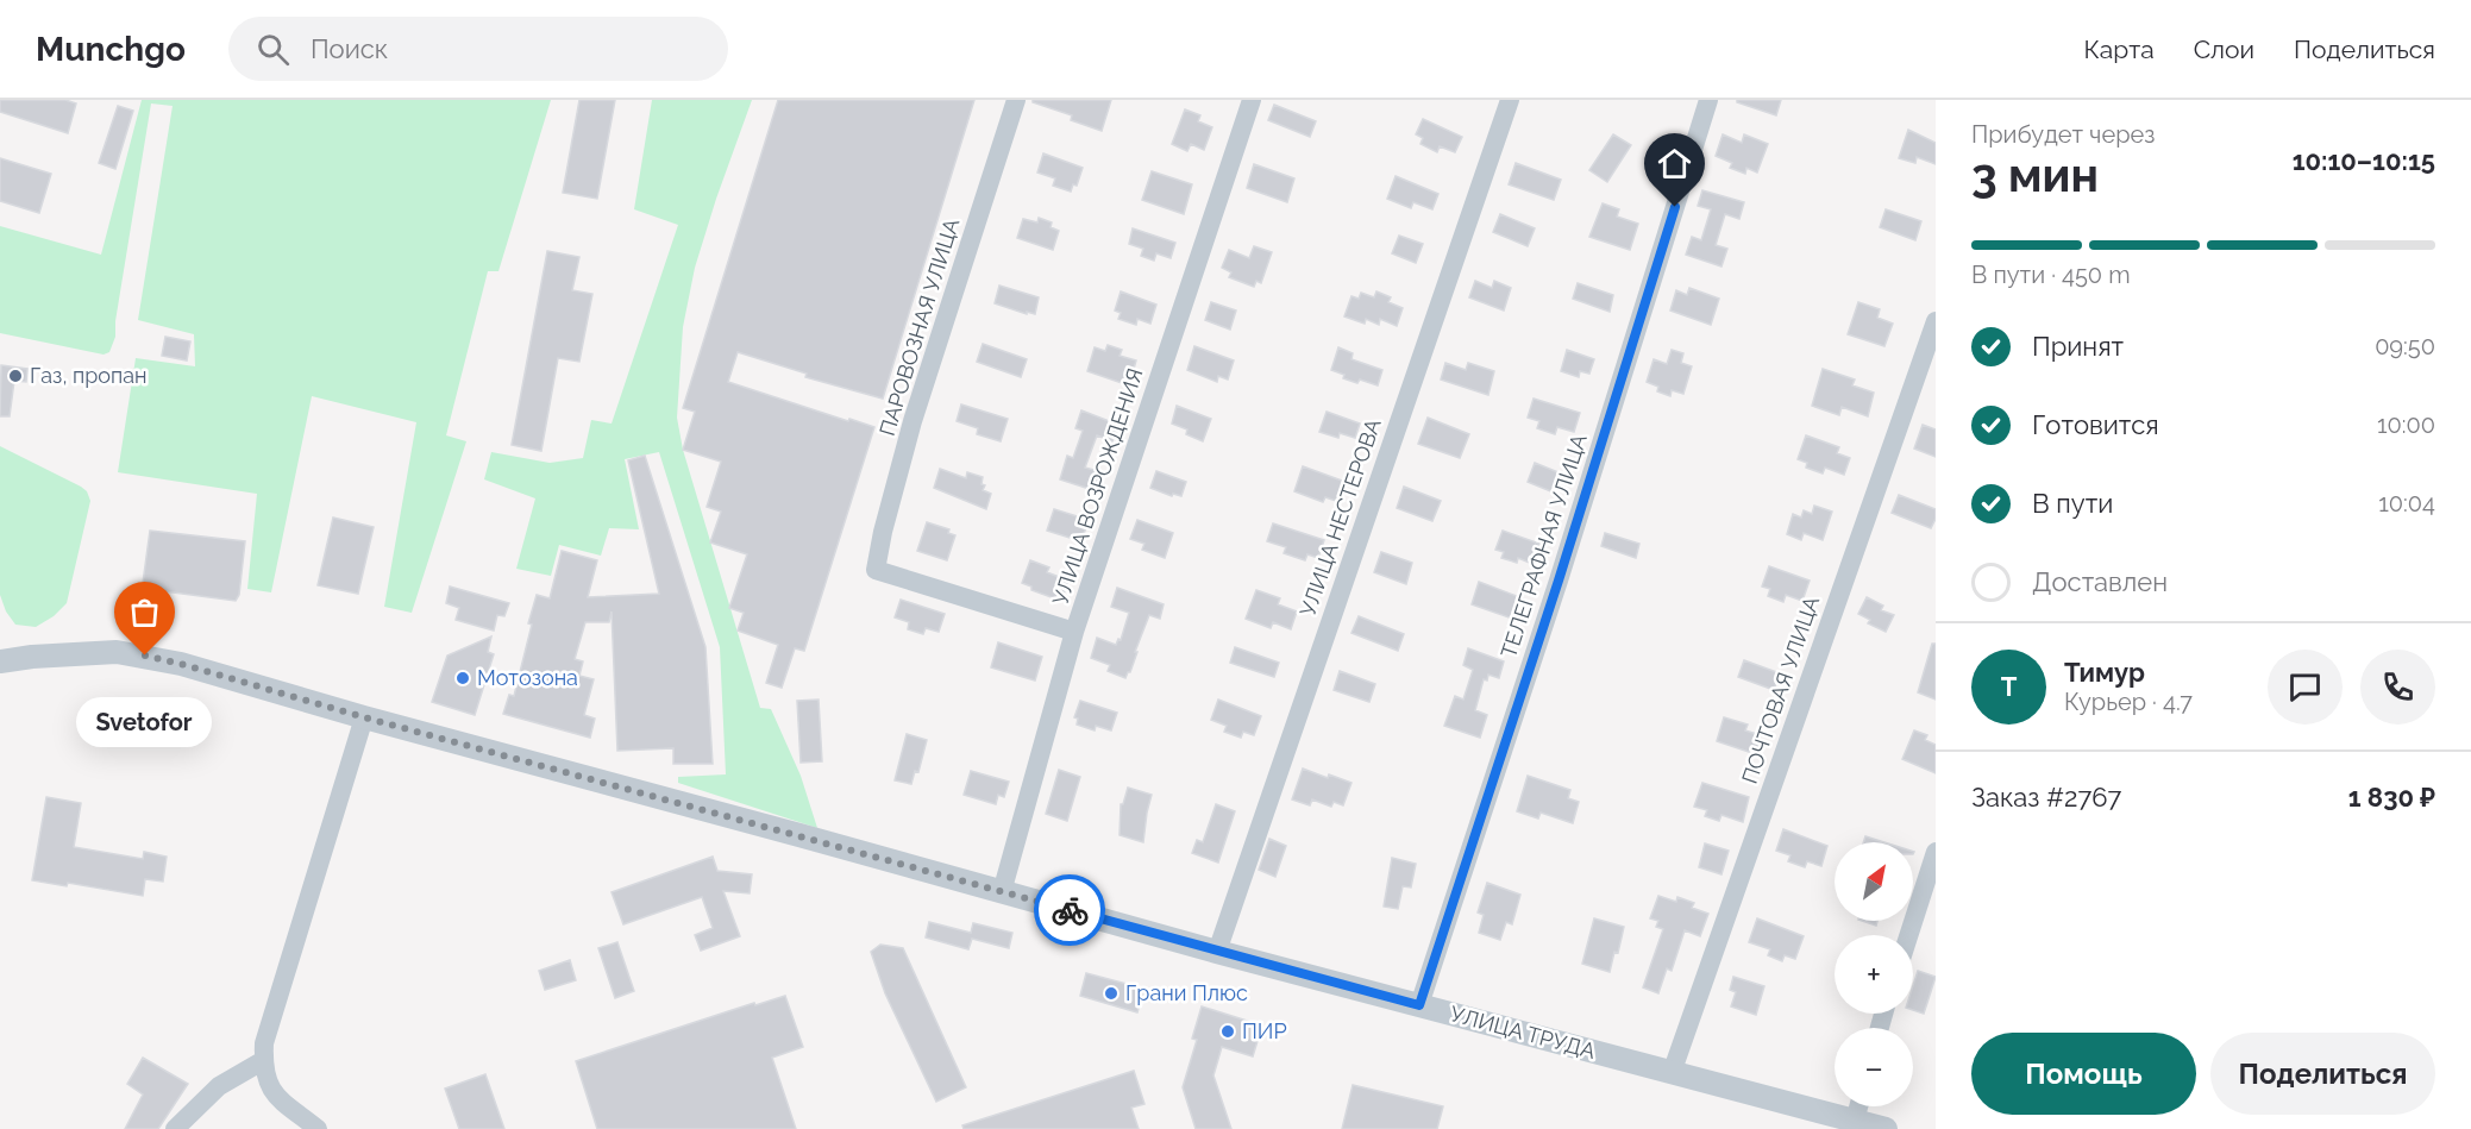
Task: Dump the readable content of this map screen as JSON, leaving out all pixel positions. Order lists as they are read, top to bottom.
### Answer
{
  "streets": {
    "street": [
      "ПАРОВОЗНАЯ УЛИЦА",
      "УЛИЦА ВОЗРОЖДЕНИЯ",
      "УЛИЦА НЕСТЕРОВА",
      "ТЕЛЕГРАФНАЯ УЛИЦА",
      "ПОЧТОВАЯ УЛИЦА",
      "УЛИЦА ТРУДА"
    ]
  },
  "crossings": [
    ["ПАРОВОЗНАЯ УЛИЦА", "УЛИЦА ВОЗРОЖДЕНИЯ"],
    ["УЛИЦА ВОЗРОЖДЕНИЯ", "УЛИЦА ТРУДА"],
    ["УЛИЦА НЕСТЕРОВА", "УЛИЦА ТРУДА"],
    ["ТЕЛЕГРАФНАЯ УЛИЦА", "УЛИЦА ТРУДА"],
    ["ПОЧТОВАЯ УЛИЦА", "УЛИЦА ТРУДА"]
  ],
  "places": [
    "Газ, пропан",
    "Svetofor",
    "Мотозона",
    "Грани Плюс",
    "ПИР"
  ],
  "north": "top right",
  "page": {
    "header": "Munchgo",
    "search": "Поиск",
    "nav": ["Карта", "Слои", "Поделиться"],
    "heading": ["3 мин", "Прибудет через", "10:10–10:15"],
    "panel": [
      "Тимур",
      "Курьер · 4.7",
      "Заказ #2767",
      "1 830 ₽"
    ],
    "bar": "В пути · 450 m",
    "list": [
      ["Принят", "09:50"],
      ["Готовится", "10:00"],
      ["В пути", "10:04"],
      "Доставлен"
    ],
    "round": "Т",
    "bubble": "Svetofor",
    "map_buttons": ["+", "−"],
    "buttons": ["Помощь", "Поделиться"]
  }
}
